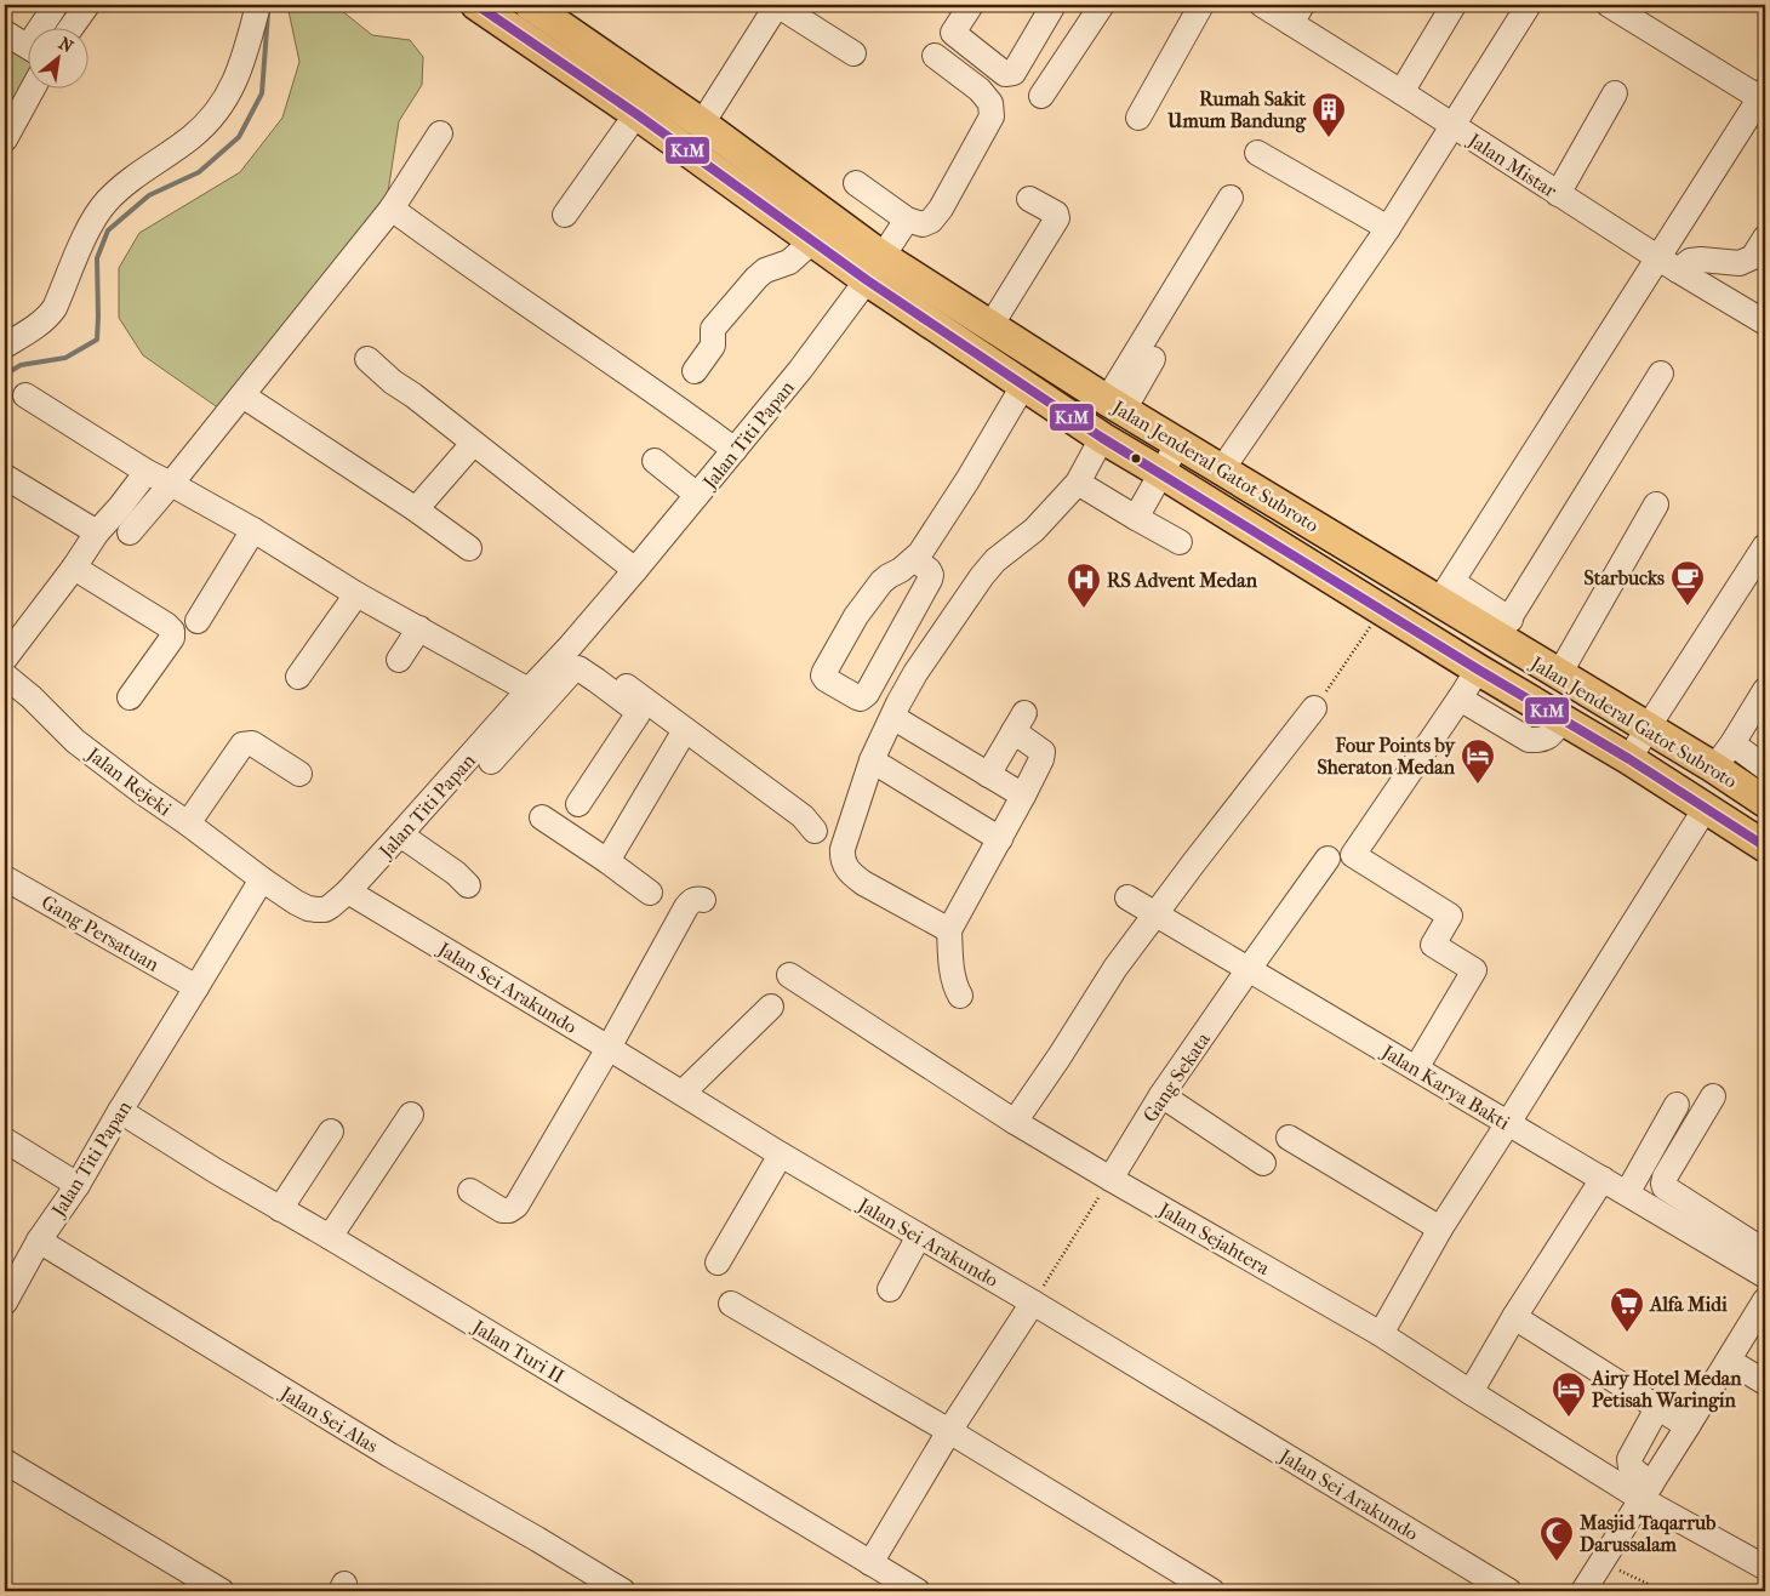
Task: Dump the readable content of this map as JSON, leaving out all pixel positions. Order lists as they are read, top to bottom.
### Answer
{
  "streets": {
    "main road": ["Jalan Jenderal Gatot Subroto"],
    "street": [
      "Jalan Mistar",
      "Jalan Titi Papan",
      "Jalan Rejeki",
      "Gang Persatuan",
      "Jalan Sei Arakundo",
      "Gang Sekata",
      "Jalan Karya Bakti",
      "Jalan Sejahtera",
      "Jalan Turi II",
      "Jalan Sei Alas"
    ]
  },
  "crossings": [
    ["Jalan Titi Papan", "Jalan Jenderal Gatot Subroto"],
    ["Jalan Titi Papan", "Jalan Rejeki"],
    ["Jalan Titi Papan", "Gang Persatuan"],
    ["Jalan Titi Papan", "Jalan Sei Arakundo"],
    ["Jalan Titi Papan", "Jalan Turi II"],
    ["Jalan Titi Papan", "Jalan Sei Alas"],
    ["Gang Sekata", "Jalan Karya Bakti"],
    ["Gang Sekata", "Jalan Sejahtera"]
  ],
  "places": {
    "building": ["Rumah Sakit Umum Bandung"],
    "cafe": ["Starbucks"],
    "hospital": ["RS Advent Medan"],
    "hotel": ["Four Points by Sheraton Medan", "Airy Hotel Medan Petisah Waringin"],
    "supermarket": ["Alfa Midi"],
    "mosque": ["Masjid Taqarrub Darussalam"]
  },
  "lines": ["transit line K1M"],
  "north": "top right"
}
